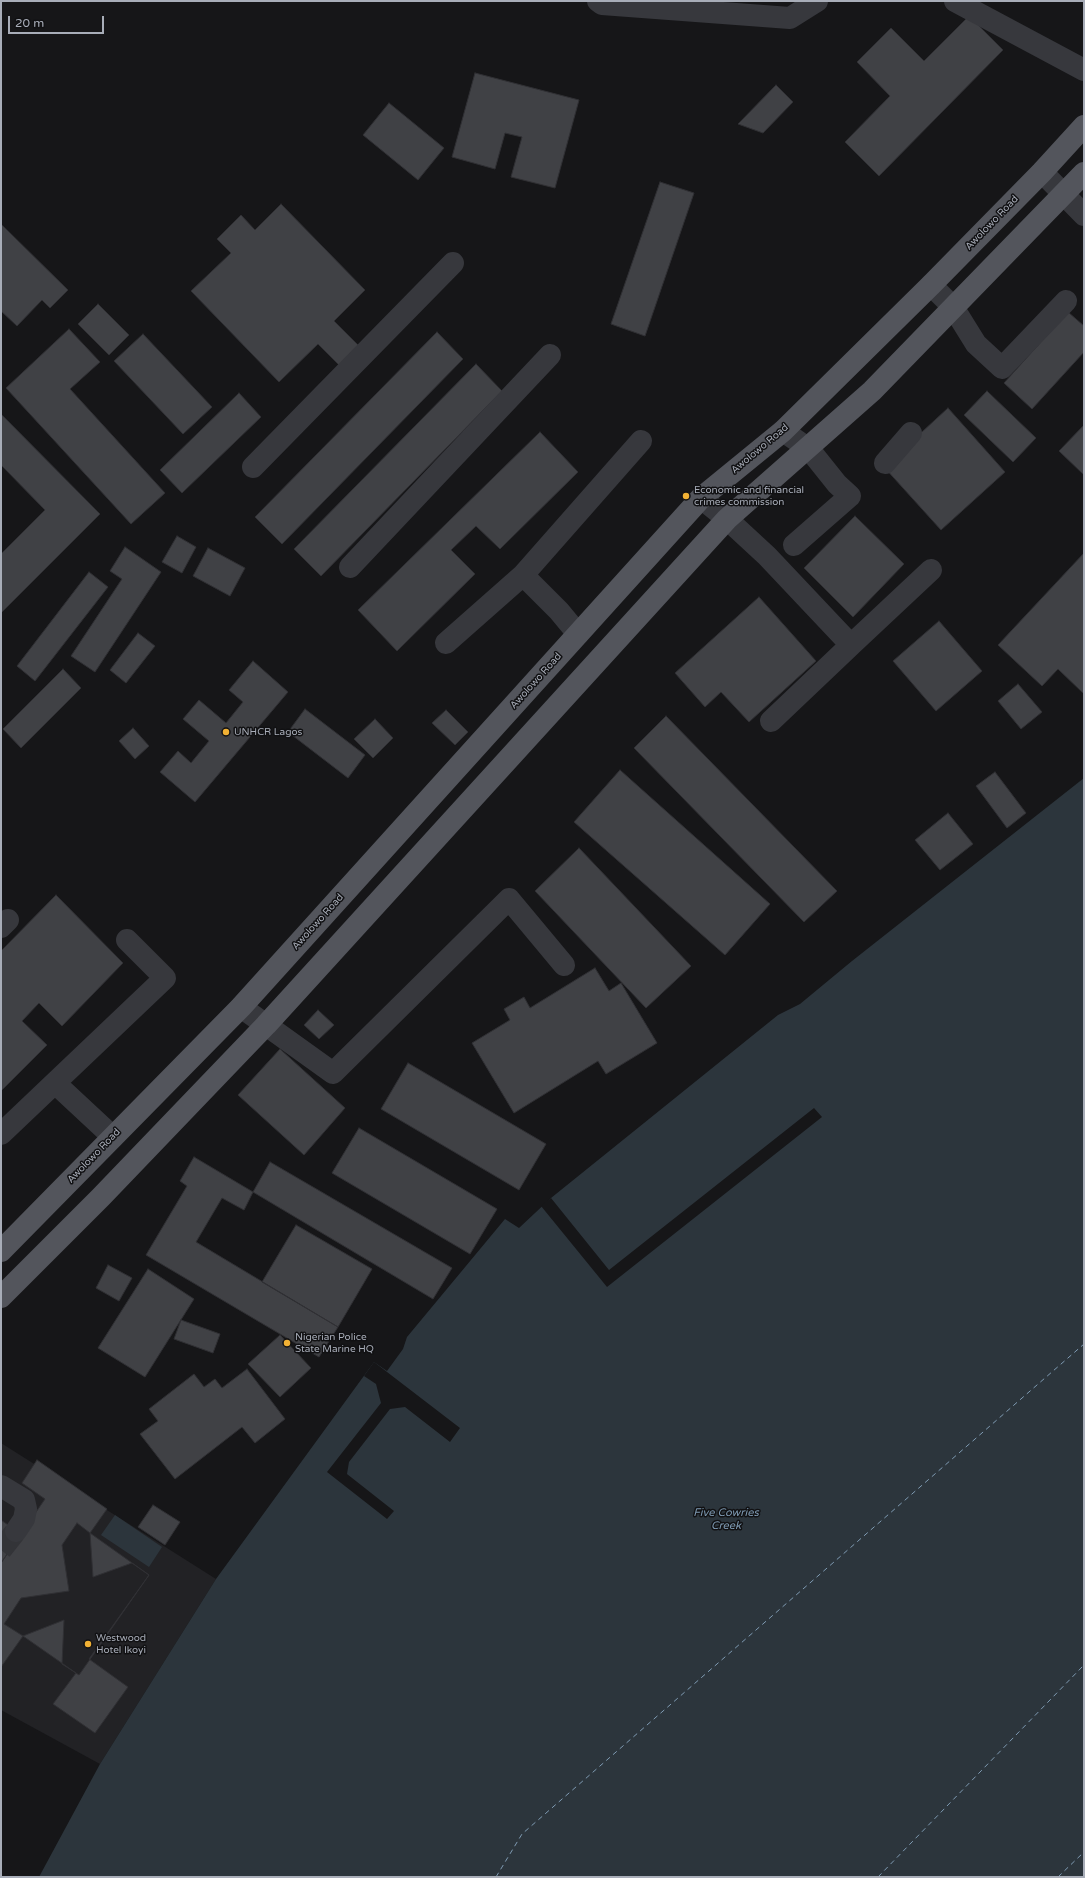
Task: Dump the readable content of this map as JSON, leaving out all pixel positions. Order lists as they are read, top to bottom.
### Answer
{
  "streets": {
    "main road": ["Awolowo Road"]
  },
  "water": ["Five Cowries Creek"],
  "places": [
    "Economic and financial crimes commission",
    "UNHCR Lagos",
    "Nigerian Police State Marine HQ",
    "Westwood Hotel Ikoyi"
  ],
  "scale_bar": "20 m"
}
